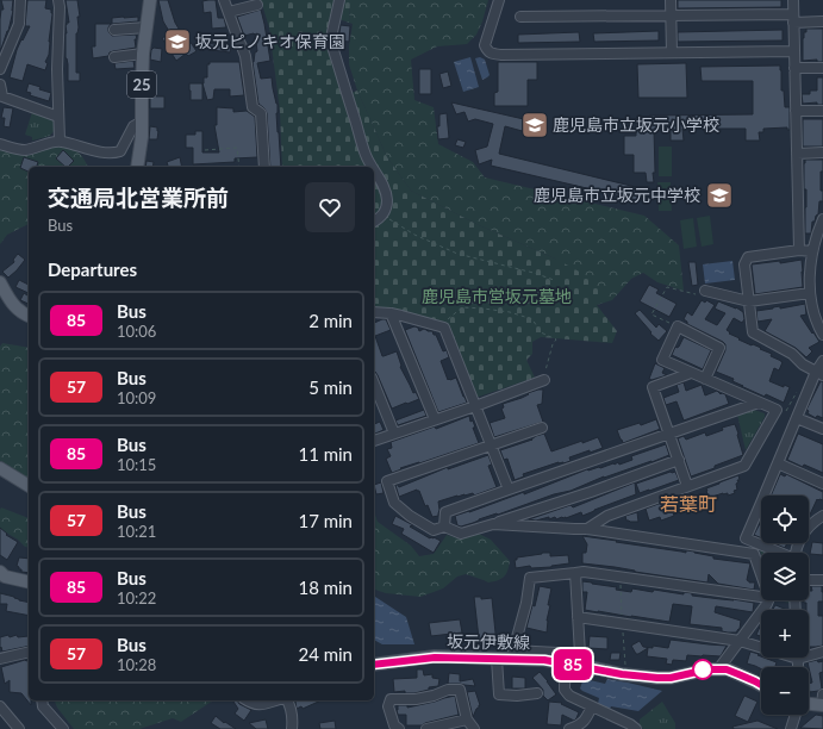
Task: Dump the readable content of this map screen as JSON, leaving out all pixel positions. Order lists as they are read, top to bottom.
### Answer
{
  "streets": {
    "main road": ["25", "坂元伊敷線"]
  },
  "districts": ["若葉町"],
  "parks": ["鹿児島市営坂元墓地"],
  "places": {
    "school or university": ["坂元ピノキオ保育園", "鹿児島市立坂元小学校", "鹿児島市立坂元中学校"]
  },
  "lines": ["bus line 85"],
  "page": {
    "on_map": "85",
    "heading": [
      ["交通局北営業所前", "Bus"],
      "Departures"
    ],
    "list": [
      {
        "mark": "85",
        "name": "Bus",
        "note": "10:06",
        "value": "2 min"
      },
      {
        "mark": "57",
        "name": "Bus",
        "note": "10:09",
        "value": "5 min"
      },
      {
        "mark": "85",
        "name": "Bus",
        "note": "10:15",
        "value": "11 min"
      },
      {
        "mark": "57",
        "name": "Bus",
        "note": "10:21",
        "value": "17 min"
      },
      {
        "mark": "85",
        "name": "Bus",
        "note": "10:22",
        "value": "18 min"
      },
      {
        "mark": "57",
        "name": "Bus",
        "note": "10:28",
        "value": "24 min"
      }
    ],
    "map_buttons": ["+", "−"]
  }
}
